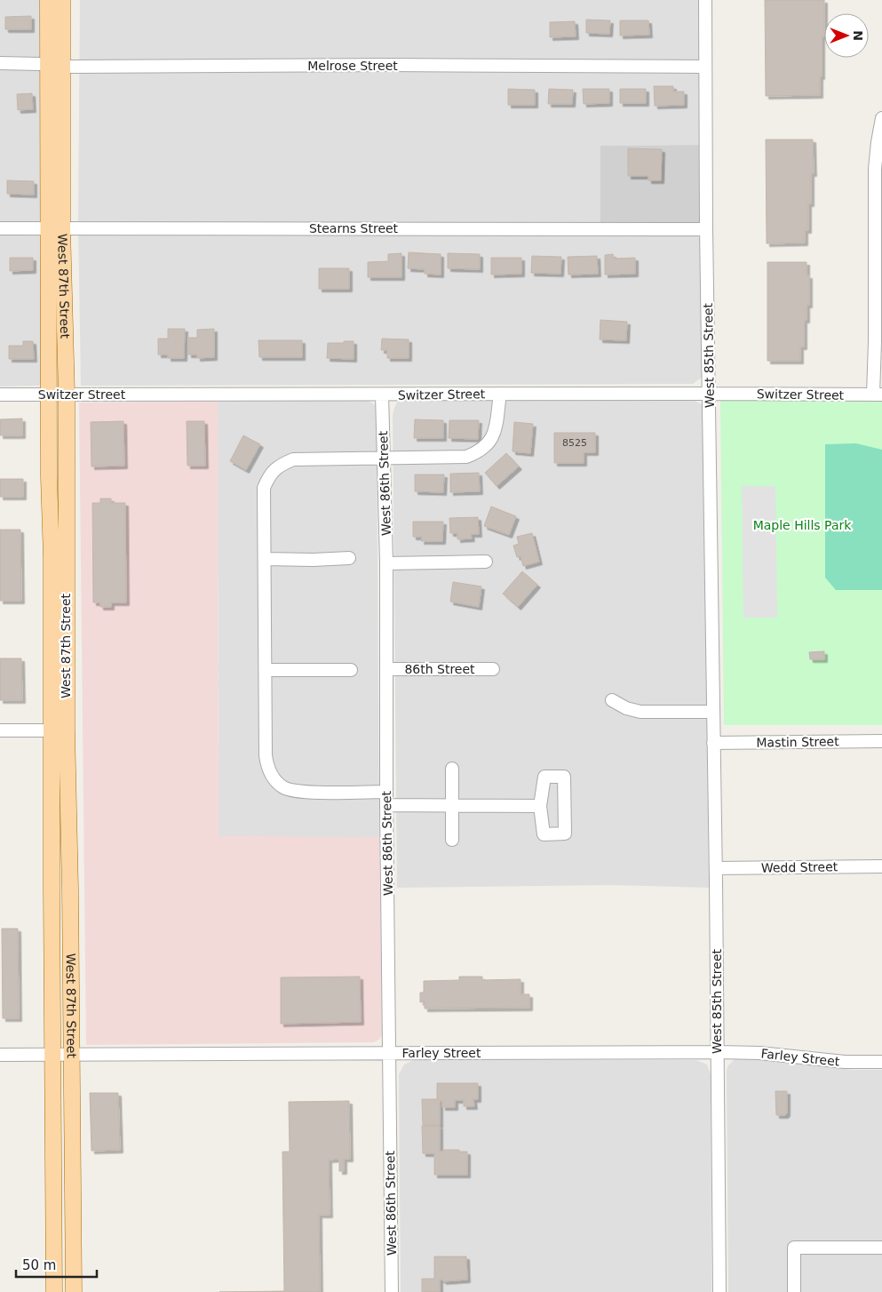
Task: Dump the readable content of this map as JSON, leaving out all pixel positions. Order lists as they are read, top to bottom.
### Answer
{
  "streets": {
    "main road": ["West 87th Street"],
    "street": [
      "Melrose Street",
      "Stearns Street",
      "West 85th Street",
      "Switzer Street",
      "West 86th Street",
      "86th Street",
      "Mastin Street",
      "Wedd Street",
      "Farley Street"
    ]
  },
  "crossings": [
    ["Melrose Street", "West 87th Street"],
    ["Melrose Street", "West 85th Street"],
    ["Stearns Street", "West 87th Street"],
    ["Stearns Street", "West 85th Street"],
    ["West 87th Street", "Switzer Street"],
    ["West 87th Street", "Farley Street"],
    ["West 85th Street", "Switzer Street"],
    ["West 85th Street", "Mastin Street"],
    ["West 85th Street", "Wedd Street"],
    ["West 85th Street", "Farley Street"],
    ["Switzer Street", "West 86th Street"],
    ["West 86th Street", "86th Street"],
    ["West 86th Street", "Farley Street"]
  ],
  "parks": ["Maple Hills Park"],
  "house_numbers": ["8525"],
  "scale_bar": "50 m",
  "north": "right"
}
